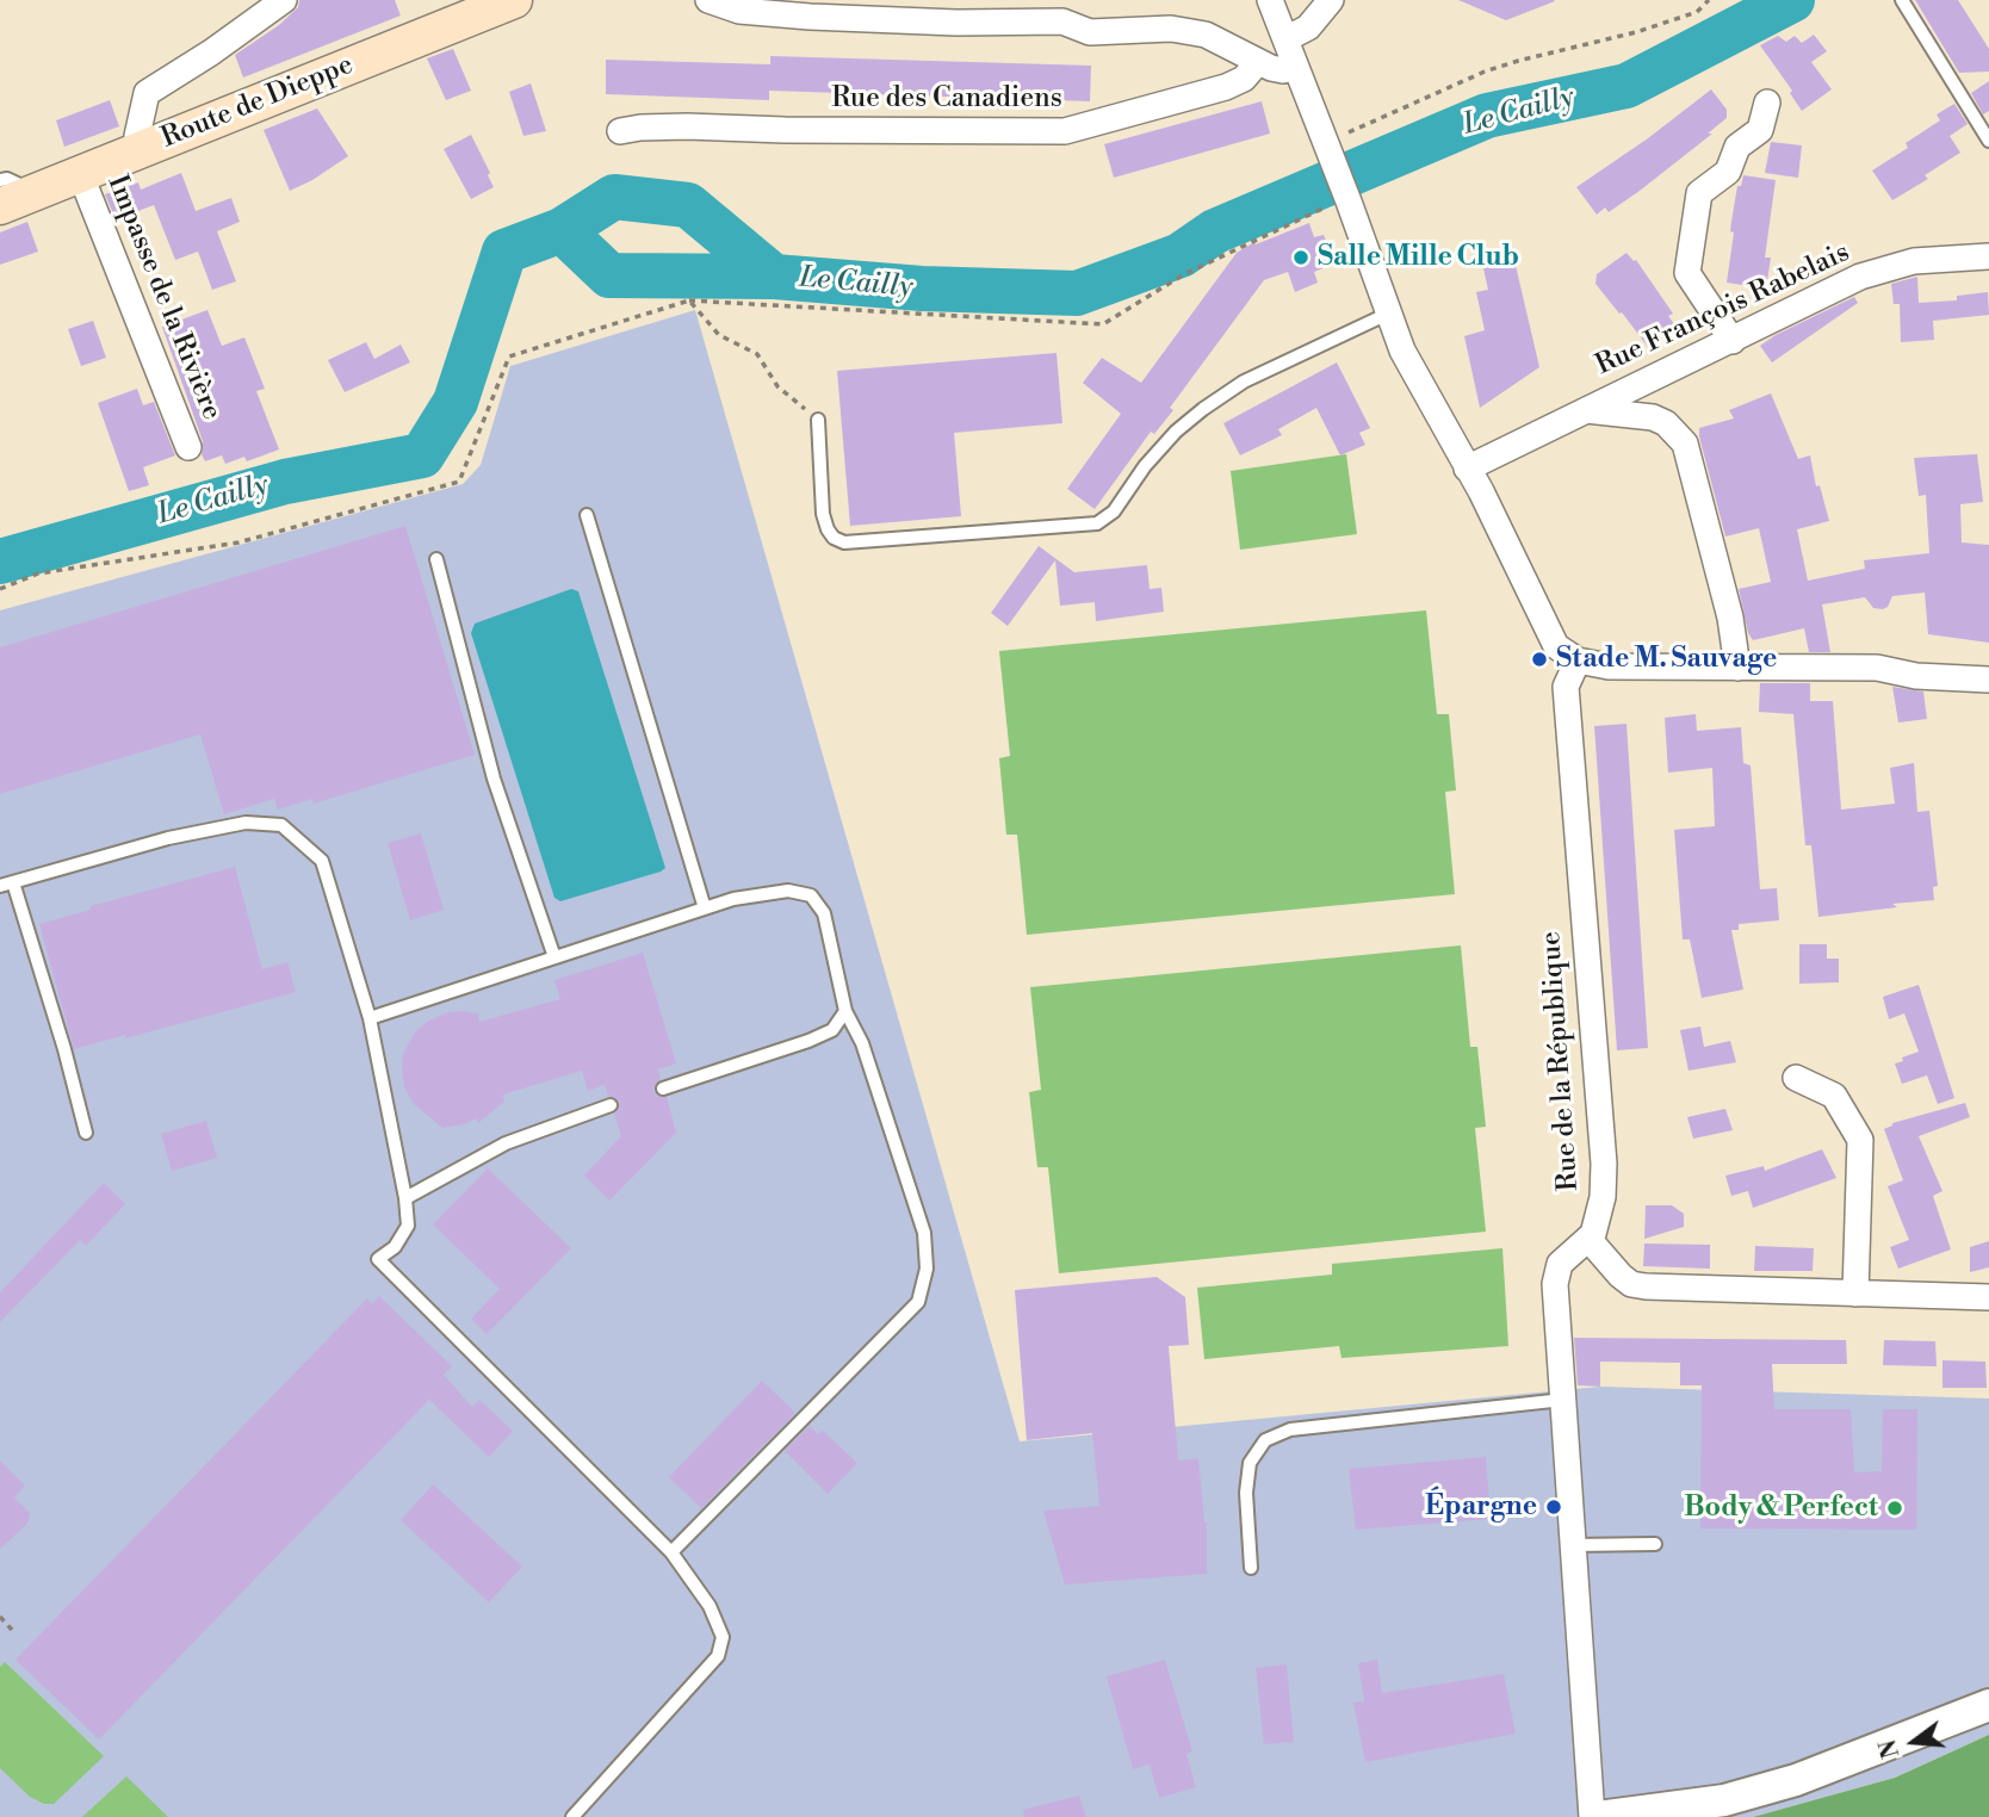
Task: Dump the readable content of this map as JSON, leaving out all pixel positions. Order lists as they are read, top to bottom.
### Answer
{
  "streets": {
    "main road": ["Route de Dieppe"],
    "street": [
      "Rue des Canadiens",
      "Impasse de la Rivière",
      "Rue François Rabelais",
      "Rue de la République"
    ]
  },
  "crossings": [
    ["Route de Dieppe", "Impasse de la Rivière"]
  ],
  "water": ["Le Cailly"],
  "places": [
    "Salle Mille Club",
    "Stade M. Sauvage",
    "Épargne",
    "Body & Perfect"
  ],
  "north": "left"
}
